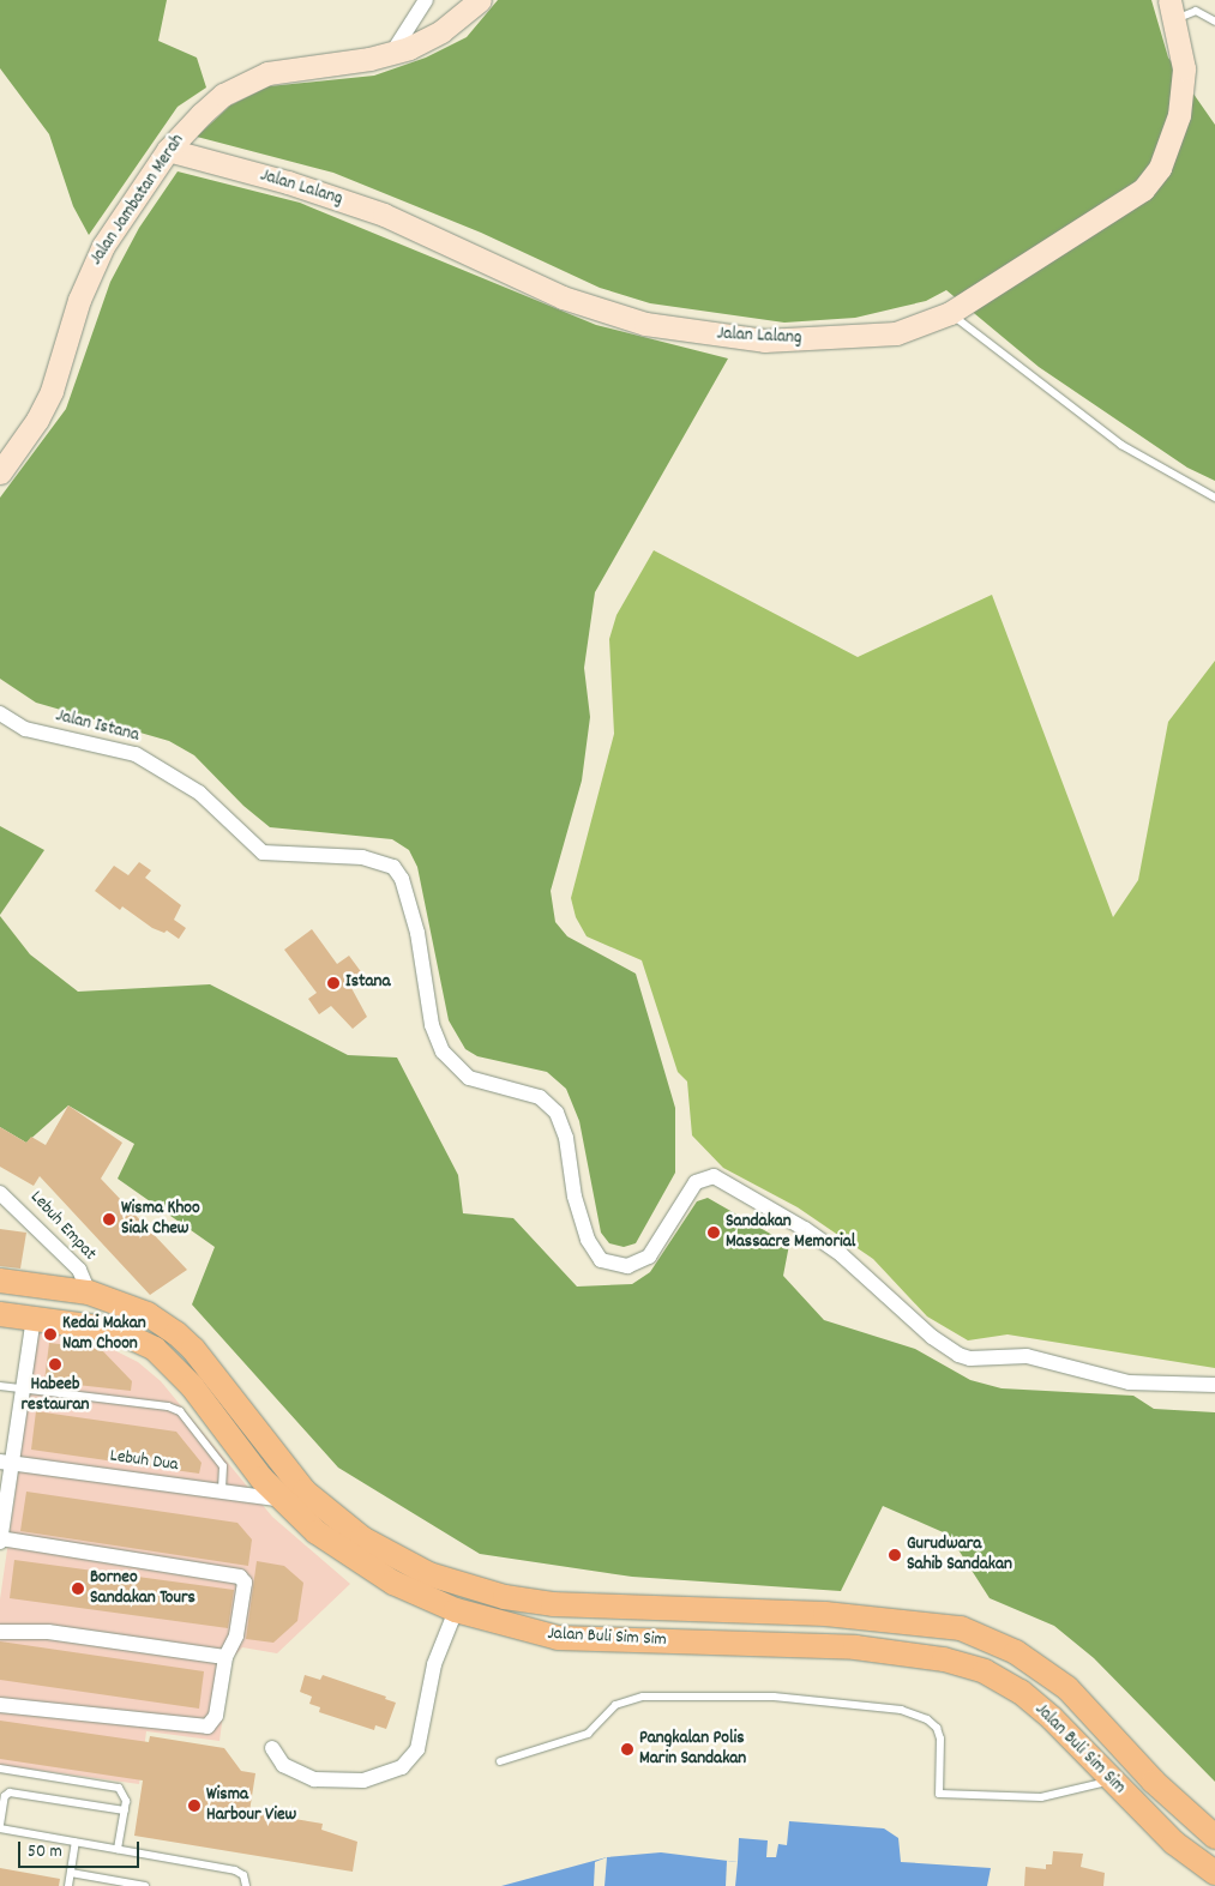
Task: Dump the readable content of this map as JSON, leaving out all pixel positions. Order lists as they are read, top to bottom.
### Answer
{
  "streets": {
    "main road": ["Jalan Buli Sim Sim"],
    "street": [
      "Jalan Lalang",
      "Jalan Jambatan Merah",
      "Jalan Istana",
      "Lebuh Empat",
      "Lebuh Dua"
    ]
  },
  "crossings": [
    ["Jalan Lalang", "Jalan Jambatan Merah"],
    ["Lebuh Empat", "Jalan Buli Sim Sim"],
    ["Lebuh Dua", "Jalan Buli Sim Sim"]
  ],
  "places": [
    "Istana",
    "Wisma Khoo Siak Chew",
    "Sandakan Massacre Memorial",
    "Kedai Makan Nam Choon",
    "Habeeb restauran",
    "Gurudwara Sahib Sandakan",
    "Borneo Sandakan Tours",
    "Pangkalan Polis Marin Sandakan",
    "Wisma Harbour View"
  ],
  "scale_bar": "50 m"
}
